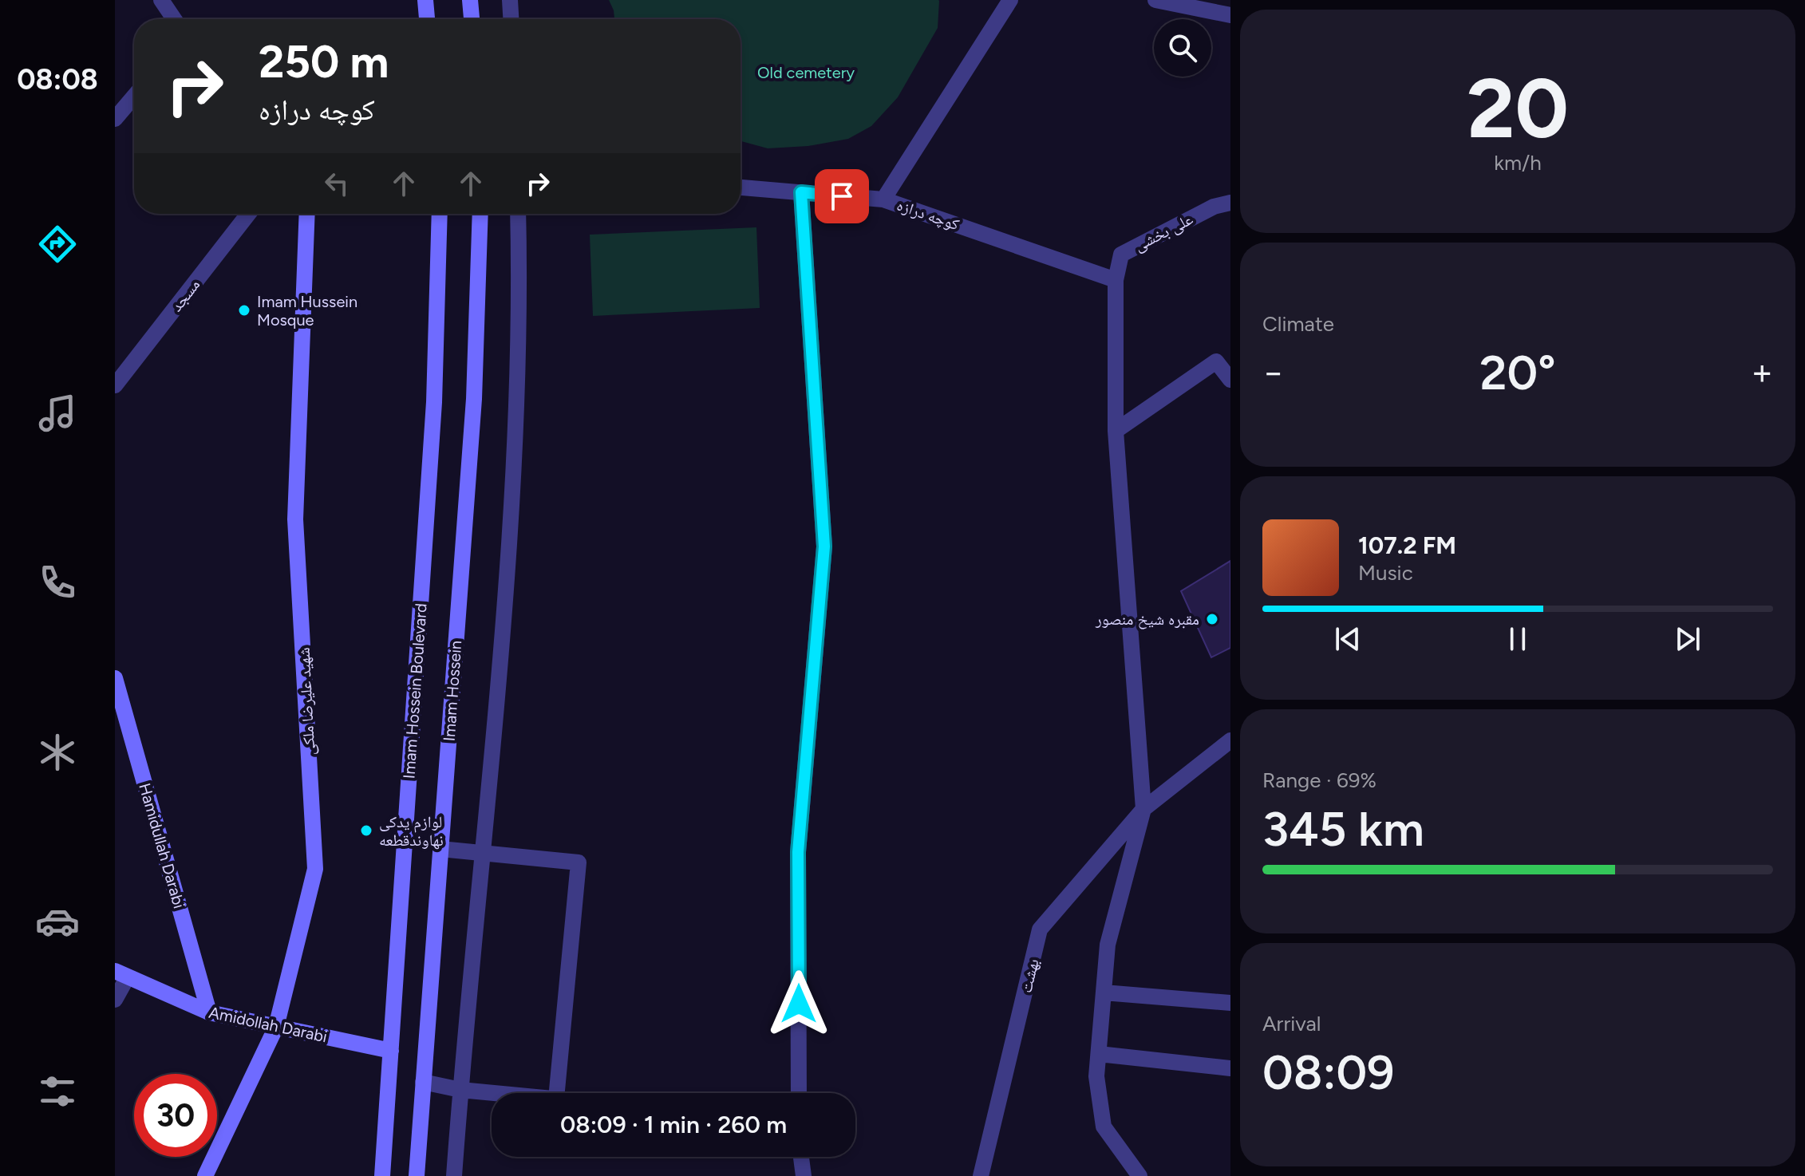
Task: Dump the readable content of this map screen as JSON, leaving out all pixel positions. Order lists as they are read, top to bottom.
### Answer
{
  "streets": {
    "main road": [
      "Imam Hossein Boulevard",
      "Imam Hossein",
      "شهید علیرضا ملکی",
      "Hamidullah Darabi",
      "Amidollah Darabi"
    ],
    "street": [
      "کوچه درازه",
      "علی بخشی",
      "مسجد",
      "بهشت"
    ]
  },
  "crossings": [
    ["کوچه درازه", "علی بخشی"],
    ["Imam Hossein Boulevard", "Amidollah Darabi"],
    ["شهید علیرضا ملکی", "Amidollah Darabi"],
    ["Hamidullah Darabi", "Amidollah Darabi"]
  ],
  "parks": ["Old cemetery"],
  "places": ["Imam Hussein Mosque", "مقبره شیخ منصور", "لوازم یدکی نهاوندقطعه"],
  "page": {
    "tabs": "08:08",
    "tile": [
      ["20", "km/h"],
      "Climate",
      ["Range · 69%", "345 km"],
      ["Arrival", "08:09"]
    ],
    "turn": ["250 m", "کوچه درازه"],
    "heat": ["−", "20°", "+"],
    "song": ["107.2 FM", "Music"],
    "limit": "30",
    "trip": "08:09 · 1 min · 260 m"
  }
}
